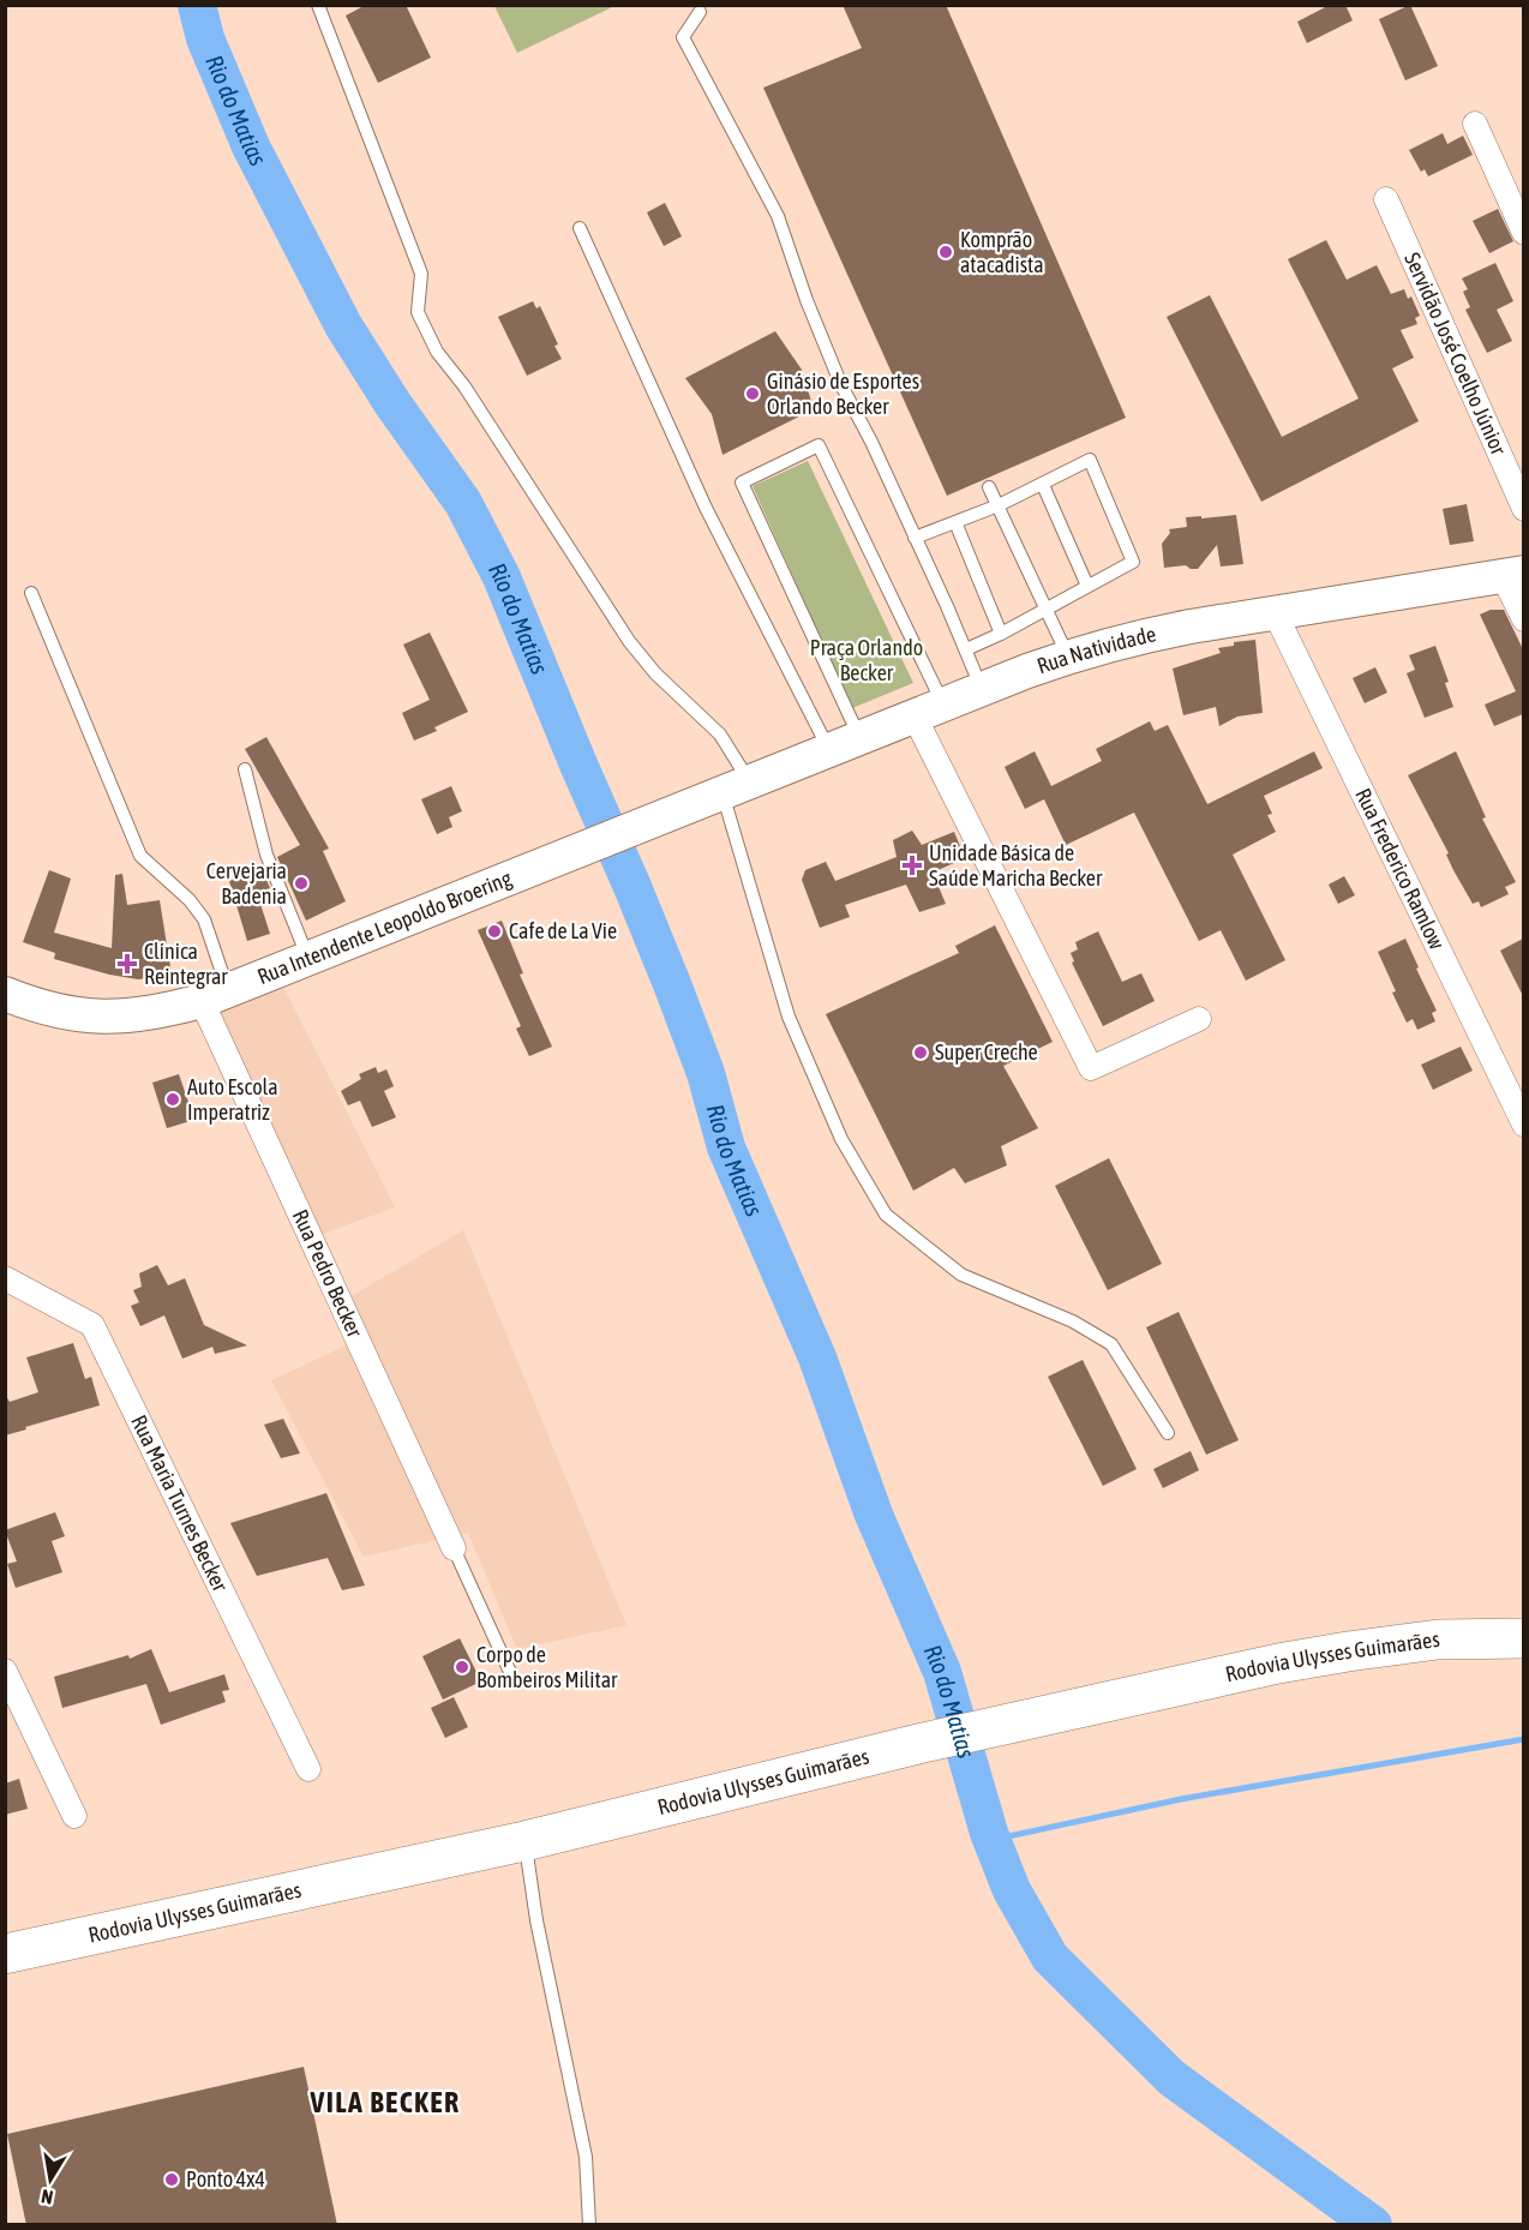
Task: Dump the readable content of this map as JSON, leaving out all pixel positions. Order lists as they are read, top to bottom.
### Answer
{
  "streets": {
    "highway": ["Rodovia Ulysses Guimarães"],
    "main road": ["Rua Natividade", "Rua Intendente Leopoldo Broering"],
    "street": [
      "Servidão José Coelho Júnior",
      "Rua Frederico Ramlow",
      "Rua Pedro Becker",
      "Rua Maria Turnes Becker"
    ]
  },
  "crossings": [
    ["Rua Natividade", "Rua Frederico Ramlow"],
    ["Rua Natividade", "Rua Intendente Leopoldo Broering"],
    ["Rua Intendente Leopoldo Broering", "Rua Pedro Becker"]
  ],
  "districts": ["VILA BECKER"],
  "water": ["Rio do Matias"],
  "parks": ["Praça Orlando Becker"],
  "places": {
    "other": [
      "Komprão atacadista",
      "Ginásio de Esportes Orlando Becker",
      "Cervejaria Badenia",
      "Cafe de La Vie",
      "Super Creche",
      "Auto Escola Imperatriz",
      "Corpo de Bombeiros Militar",
      "Ponto 4x4"
    ],
    "health": ["Unidade Básica de Saúde Maricha Becker", "Clínica Reintegrar"]
  },
  "north": "bottom"
}
